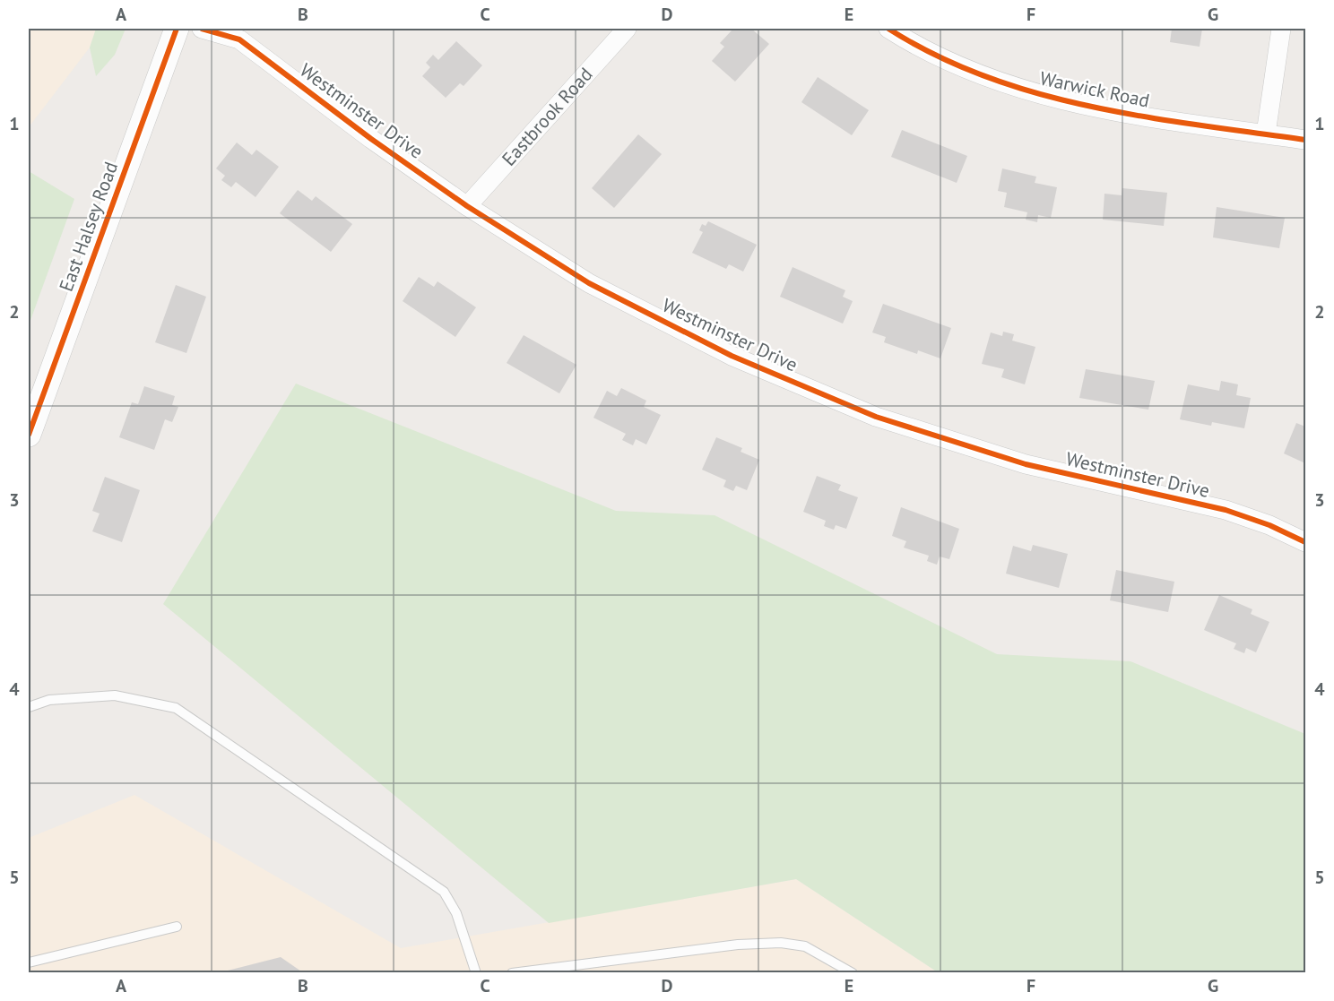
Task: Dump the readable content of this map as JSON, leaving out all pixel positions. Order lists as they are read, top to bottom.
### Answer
{
  "streets": {
    "street": [
      "Warwick Road",
      "Westminster Drive",
      "Eastbrook Road",
      "East Halsey Road"
    ]
  },
  "crossings": [
    ["Westminster Drive", "Eastbrook Road"]
  ],
  "grid": {
    "columns": [
      "A",
      "B",
      "C",
      "D",
      "E",
      "F",
      "G"
    ],
    "rows": [
      "1",
      "2",
      "3",
      "4",
      "5"
    ]
  }
}
